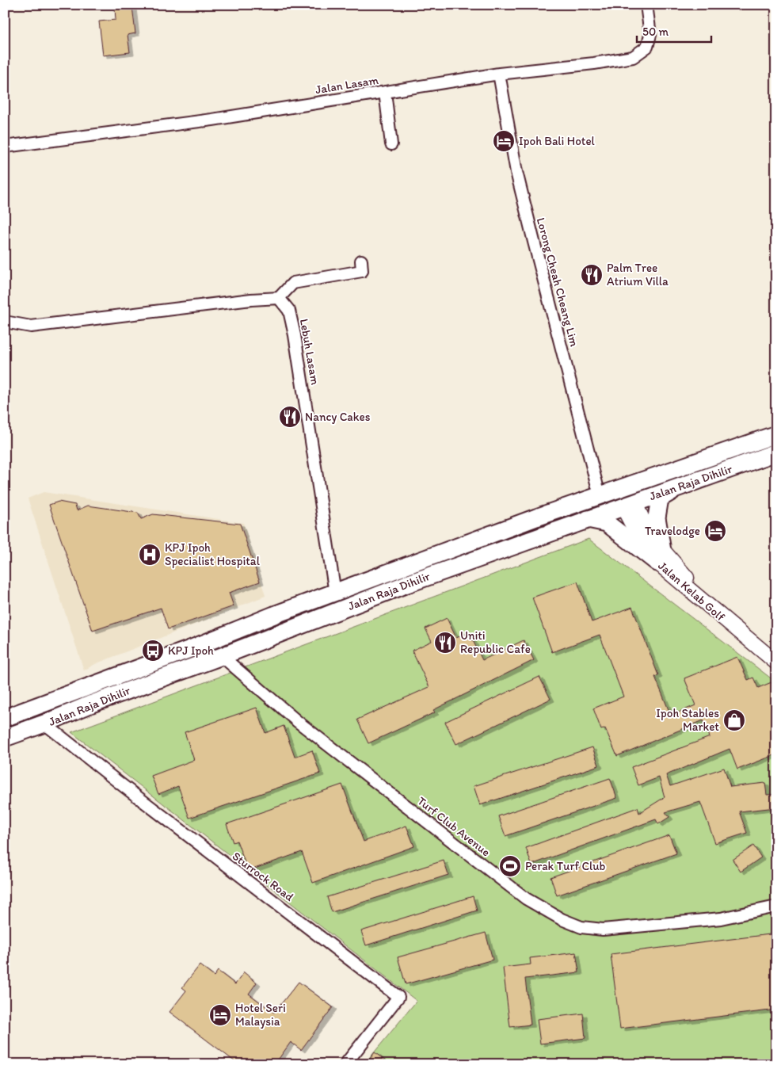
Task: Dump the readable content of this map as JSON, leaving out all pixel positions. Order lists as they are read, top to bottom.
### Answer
{
  "streets": {
    "main road": ["Jalan Raja Dihilir"],
    "street": [
      "Jalan Lasam",
      "Lorong Cheah Cheang Lim",
      "Lebuh Lasam",
      "Jalan Kelab Golf",
      "Turf Club Avenue",
      "Sturrock Road"
    ]
  },
  "crossings": [
    ["Jalan Lasam", "Lorong Cheah Cheang Lim"],
    ["Lorong Cheah Cheang Lim", "Jalan Raja Dihilir"],
    ["Lebuh Lasam", "Jalan Raja Dihilir"],
    ["Jalan Raja Dihilir", "Turf Club Avenue"],
    ["Jalan Raja Dihilir", "Sturrock Road"]
  ],
  "places": {
    "hotel": ["Ipoh Bali Hotel", "Travelodge", "Hotel Seri Malaysia"],
    "restaurant": ["Palm Tree Atrium Villa", "Nancy Cakes", "Uniti Republic Cafe"],
    "hospital": ["KPJ Ipoh Specialist Hospital"],
    "bus stop": ["KPJ Ipoh"],
    "shop": ["Ipoh Stables Market"],
    "sports": ["Perak Turf Club"]
  },
  "scale_bar": "50 m"
}
